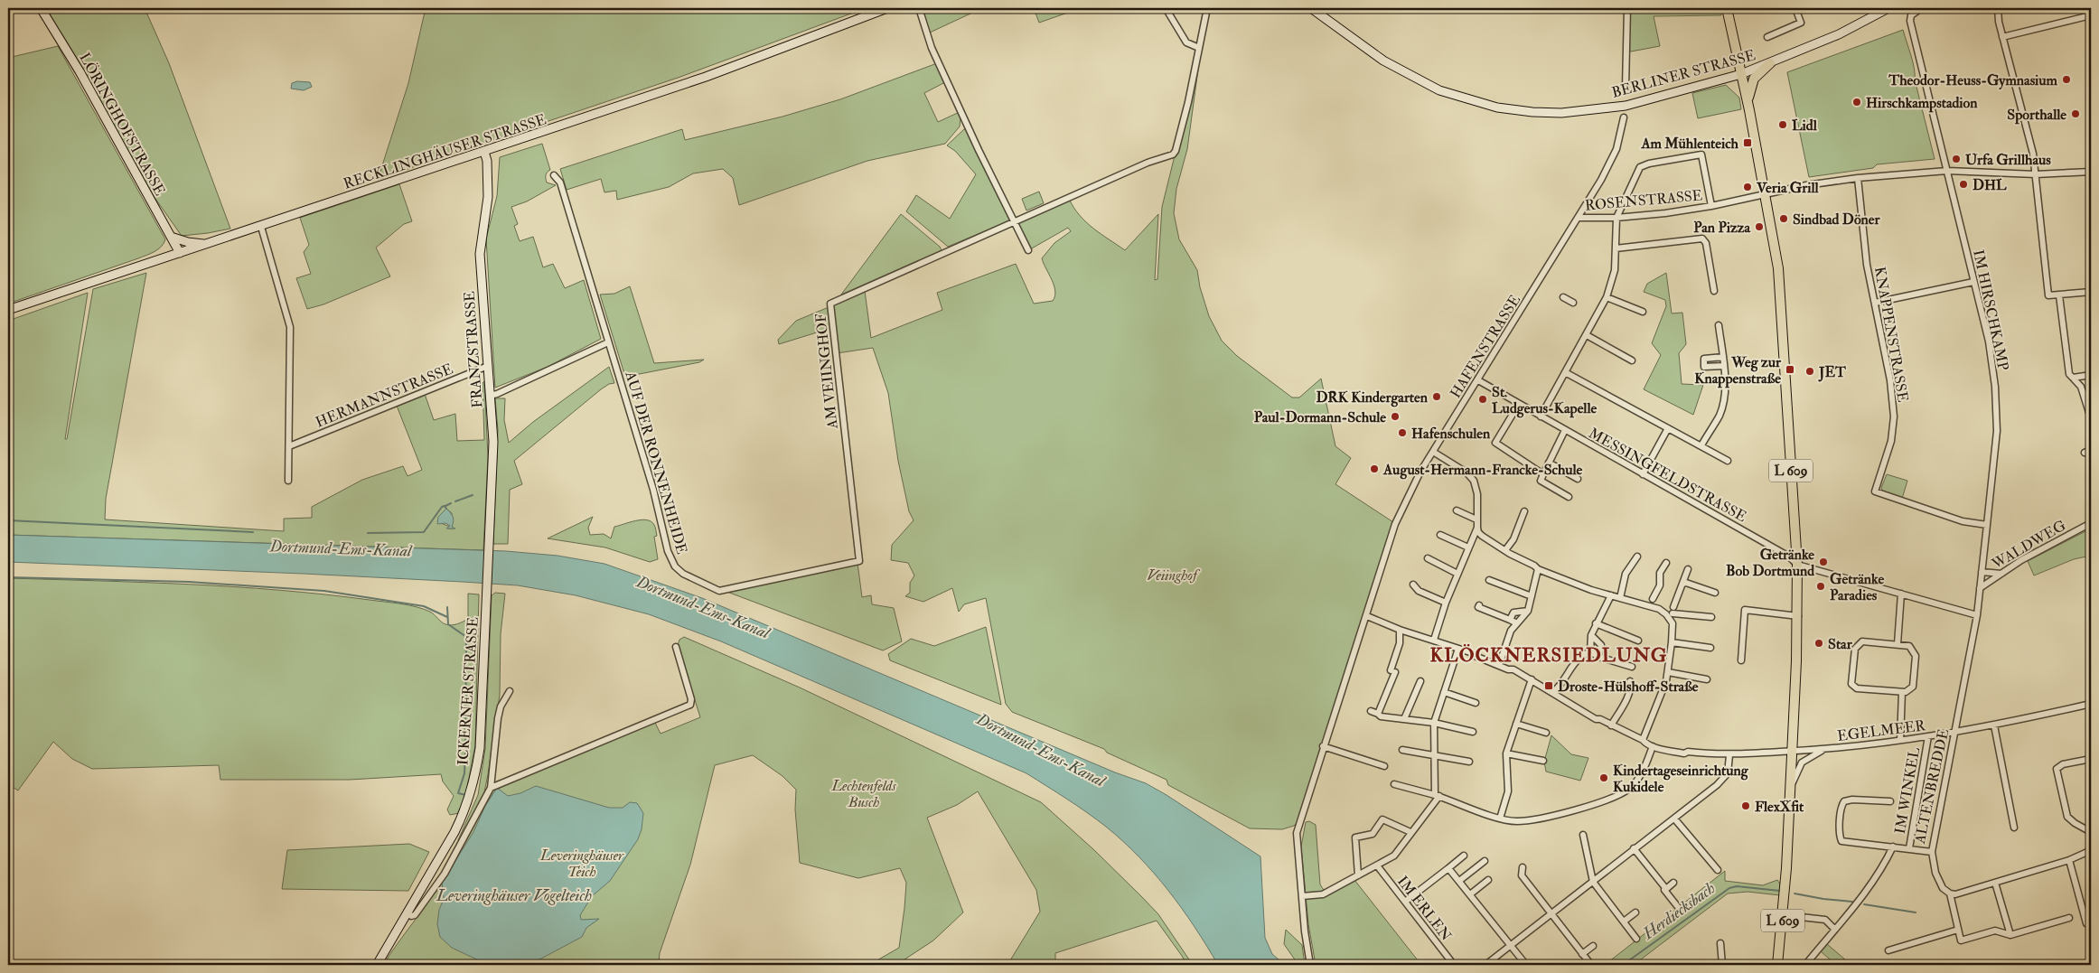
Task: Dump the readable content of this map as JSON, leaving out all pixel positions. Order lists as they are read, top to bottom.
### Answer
{
  "streets": {
    "main road": [
      "BERLINER STRASSE",
      "LÖRINGHOFSTRASSE",
      "RECKLINGHÄUSER STRASSE",
      "FRANZSTRASSE",
      "L 609",
      "ICKERNER STRASSE"
    ],
    "street": [
      "ROSENSTRASSE",
      "IM HIRSCHKAMP",
      "KNAPPENSTRASSE",
      "HAFENSTRASSE",
      "AM VEIINGHOF",
      "HERMANNSTRASSE",
      "AUF DER RONNENHEIDE",
      "MESSINGFELDSTRASSE",
      "WALDWEG",
      "EGELMEER",
      "ALTENBREDDE",
      "IM WINKEL",
      "IM ERLEN"
    ]
  },
  "crossings": [
    ["BERLINER STRASSE", "L 609"],
    ["LÖRINGHOFSTRASSE", "RECKLINGHÄUSER STRASSE"],
    ["RECKLINGHÄUSER STRASSE", "FRANZSTRASSE"],
    ["ROSENSTRASSE", "HAFENSTRASSE"],
    ["ROSENSTRASSE", "L 609"],
    ["IM HIRSCHKAMP", "KNAPPENSTRASSE"],
    ["IM HIRSCHKAMP", "WALDWEG"],
    ["IM HIRSCHKAMP", "ALTENBREDDE"],
    ["HAFENSTRASSE", "MESSINGFELDSTRASSE"],
    ["HAFENSTRASSE", "EGELMEER"],
    ["HAFENSTRASSE", "IM ERLEN"],
    ["FRANZSTRASSE", "HERMANNSTRASSE"],
    ["FRANZSTRASSE", "ICKERNER STRASSE"],
    ["AM VEIINGHOF", "AUF DER RONNENHEIDE"],
    ["L 609", "MESSINGFELDSTRASSE"],
    ["L 609", "EGELMEER"],
    ["EGELMEER", "ALTENBREDDE"],
    ["EGELMEER", "IM WINKEL"],
    ["ALTENBREDDE", "IM WINKEL"]
  ],
  "districts": ["KLÖCKNERSIEDLUNG"],
  "water": ["Dortmund-Ems-Kanal", "Leveringhäuser Vogelteich", "Herdiecksbach"],
  "parks": ["Veiinghof", "Lechtenfelds Busch", "Leveringhäuser Teich"],
  "places": {
    "other": [
      "Theodor-Heuss-Gymnasium",
      "Hirschkampstadion",
      "Sporthalle",
      "Lidl",
      "Urfa Grillhaus",
      "DHL",
      "Veria Grill",
      "Sindbad Döner",
      "Pan Pizza",
      "JET",
      "DRK Kindergarten",
      "St. Ludgerus-Kapelle",
      "Paul-Dormann-Schule",
      "Hafenschulen",
      "August-Hermann-Francke-Schule",
      "Getränke Bob Dortmund",
      "Getränke Paradies",
      "Star",
      "Kindertageseinrichtung Kukidele",
      "FlexXfit"
    ],
    "transit": ["Am Mühlenteich", "Weg zur Knappenstraße", "Droste-Hülshoff-Straße"]
  }
}
